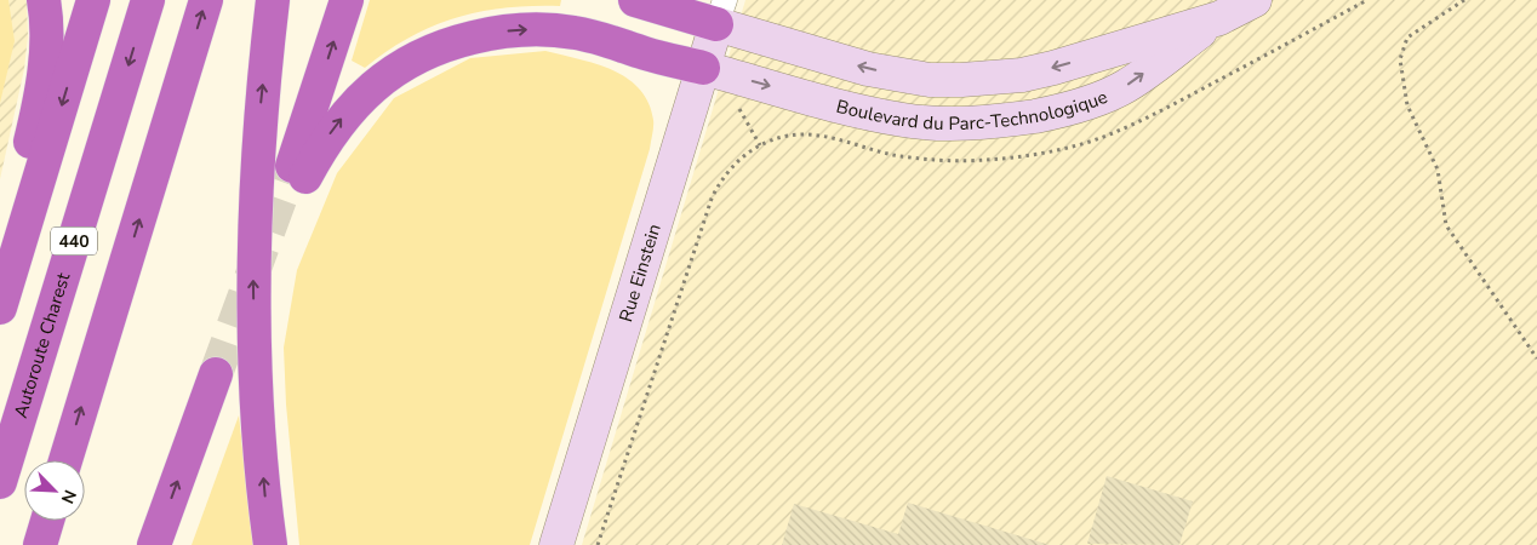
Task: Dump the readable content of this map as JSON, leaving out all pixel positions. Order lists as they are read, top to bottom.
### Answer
{
  "streets": {
    "highway": ["440", "Autoroute Charest"],
    "street": ["Boulevard du Parc-Technologique", "Rue Einstein"]
  },
  "crossings": [
    ["Boulevard du Parc-Technologique", "Rue Einstein"]
  ],
  "north": "bottom right"
}
